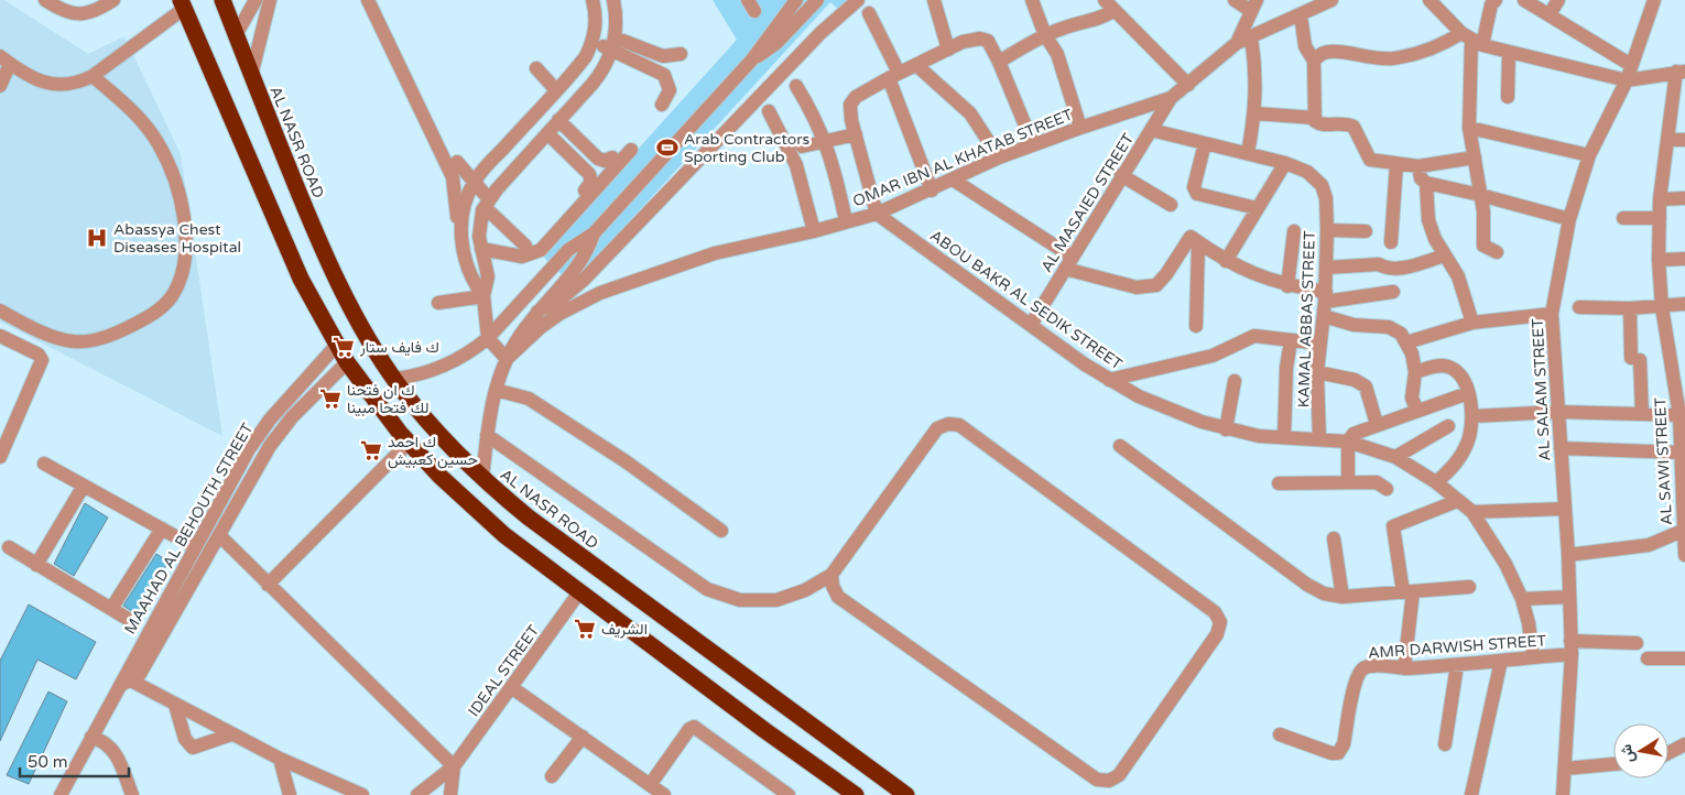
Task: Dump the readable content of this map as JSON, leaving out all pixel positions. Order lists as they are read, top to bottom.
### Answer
{
  "streets": {
    "highway": ["AL NASR ROAD"],
    "street": [
      "OMAR IBN AL KHATAB STREET",
      "AL MASAIED STREET",
      "ABOU BAKR AL SEDIK STREET",
      "KAMAL ABBAS STREET",
      "AL SALAM STREET",
      "AL SAWI STREET",
      "MAAHAD AL BEHOUTH STREET",
      "AMR DARWISH STREET",
      "IDEAL STREET"
    ]
  },
  "crossings": [
    ["OMAR IBN AL KHATAB STREET", "AL MASAIED STREET"],
    ["OMAR IBN AL KHATAB STREET", "ABOU BAKR AL SEDIK STREET"],
    ["AL MASAIED STREET", "ABOU BAKR AL SEDIK STREET"],
    ["AL MASAIED STREET", "KAMAL ABBAS STREET"],
    ["ABOU BAKR AL SEDIK STREET", "KAMAL ABBAS STREET"],
    ["ABOU BAKR AL SEDIK STREET", "AMR DARWISH STREET"],
    ["AL SALAM STREET", "AMR DARWISH STREET"]
  ],
  "places": {
    "sports": ["Arab Contractors Sporting Club"],
    "hospital": ["Abassya Chest Diseases Hospital"],
    "supermarket": [
      "ك فايف ستار",
      "ك ان فتحنا لك فتحا مبينا",
      "ك احمد حسين كعبيش",
      "الشريف"
    ]
  },
  "scale_bar": "50 m",
  "north": "left"
}
